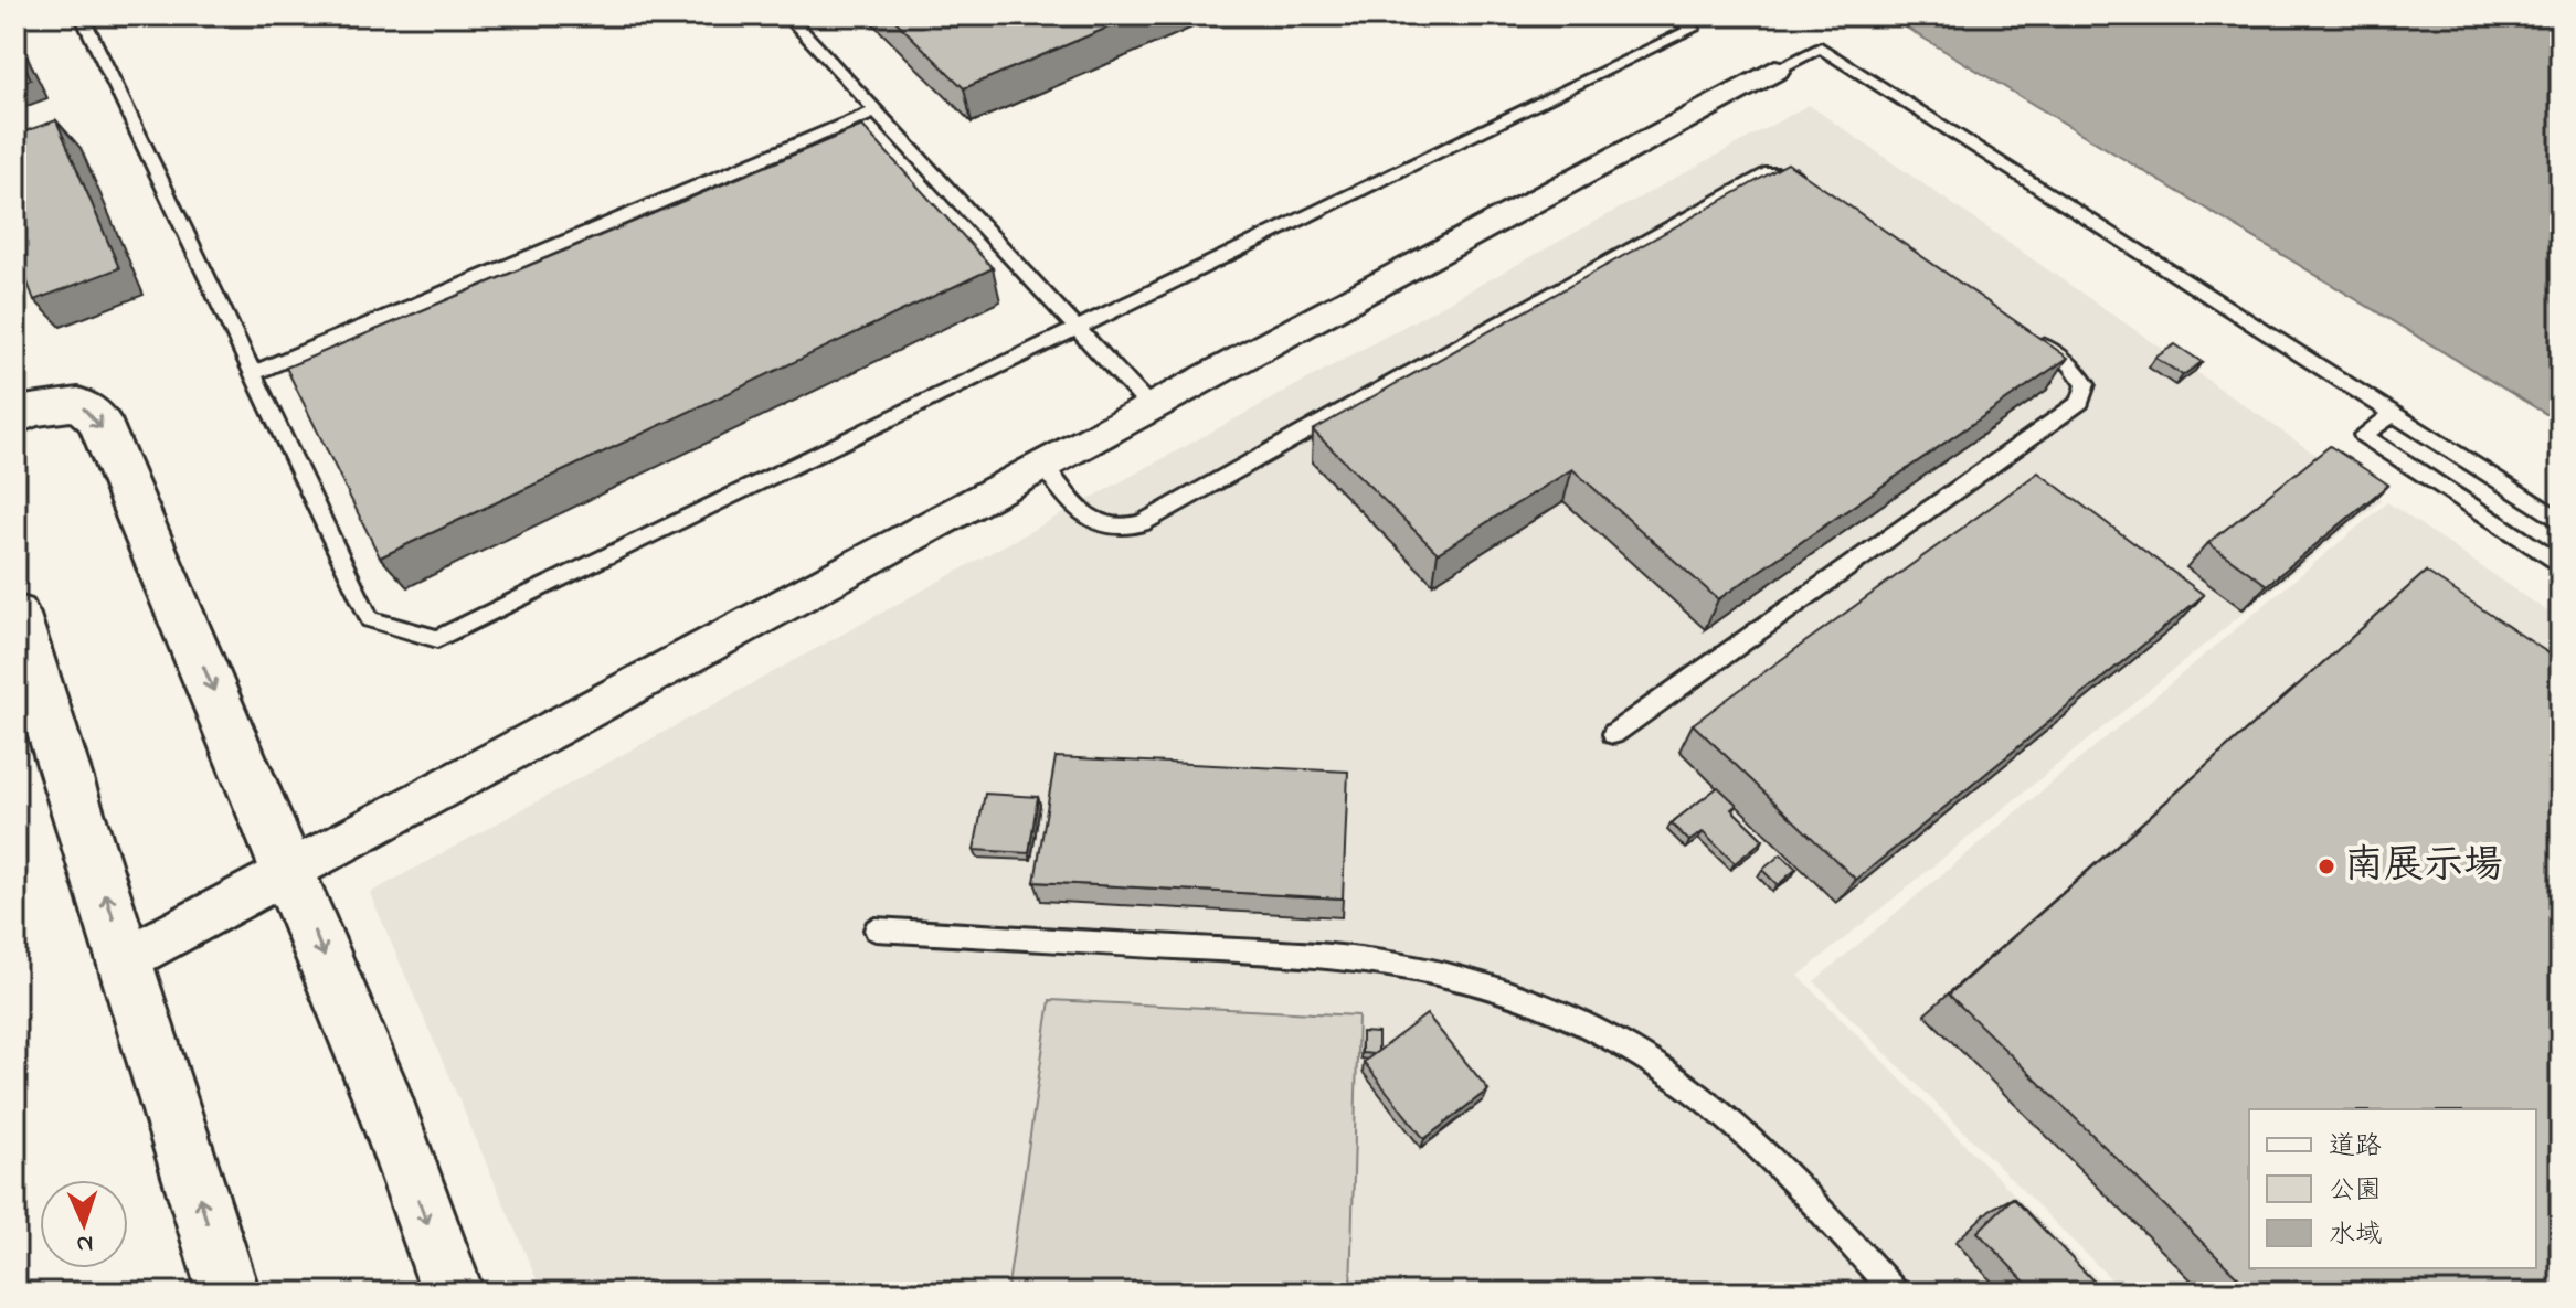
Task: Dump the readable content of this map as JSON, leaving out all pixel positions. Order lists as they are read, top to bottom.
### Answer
{
  "places": ["南展示場"],
  "legend": ["道路", "公園", "水域"],
  "north": "bottom"
}
